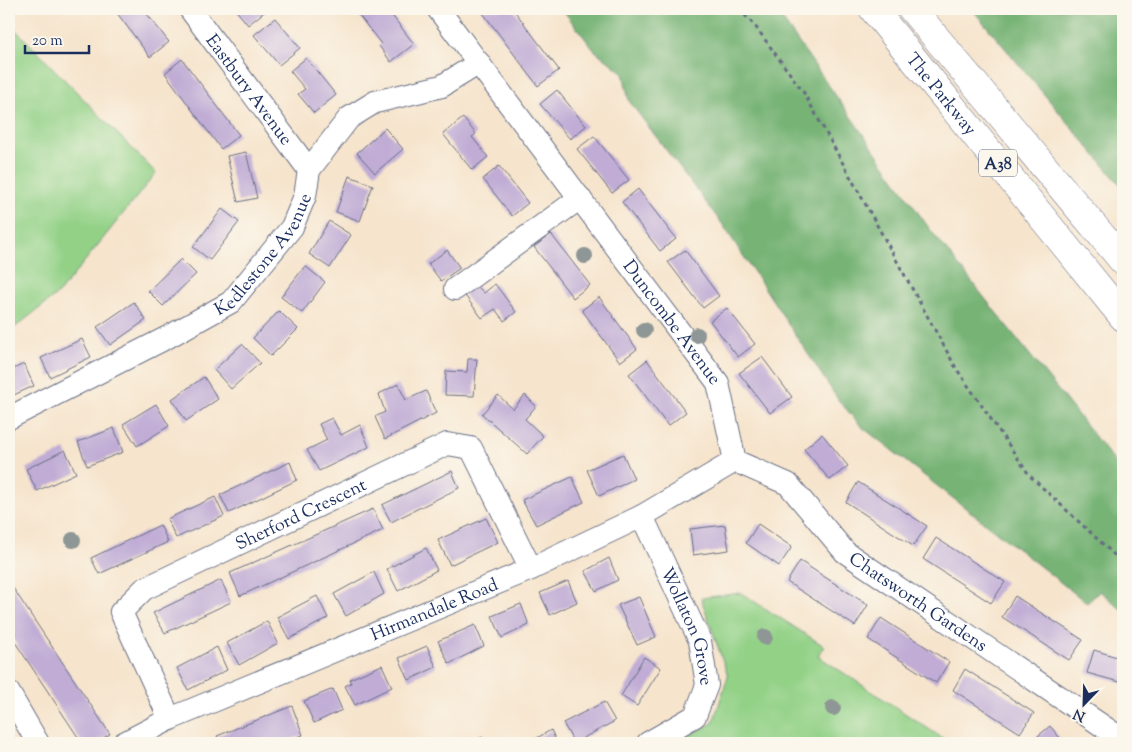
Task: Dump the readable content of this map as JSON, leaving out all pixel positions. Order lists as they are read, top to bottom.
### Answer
{
  "streets": {
    "highway": ["The Parkway", "A38"],
    "street": [
      "Eastbury Avenue",
      "Kedlestone Avenue",
      "Duncombe Avenue",
      "Sherford Crescent",
      "Chatsworth Gardens",
      "Hirmandale Road",
      "Wollaton Grove"
    ]
  },
  "crossings": [
    ["Eastbury Avenue", "Kedlestone Avenue"],
    ["The Parkway", "A38"],
    ["Kedlestone Avenue", "Duncombe Avenue"],
    ["Duncombe Avenue", "Chatsworth Gardens"],
    ["Duncombe Avenue", "Hirmandale Road"],
    ["Sherford Crescent", "Hirmandale Road"],
    ["Chatsworth Gardens", "Hirmandale Road"],
    ["Hirmandale Road", "Wollaton Grove"]
  ],
  "scale_bar": "20 m",
  "north": "bottom left"
}
